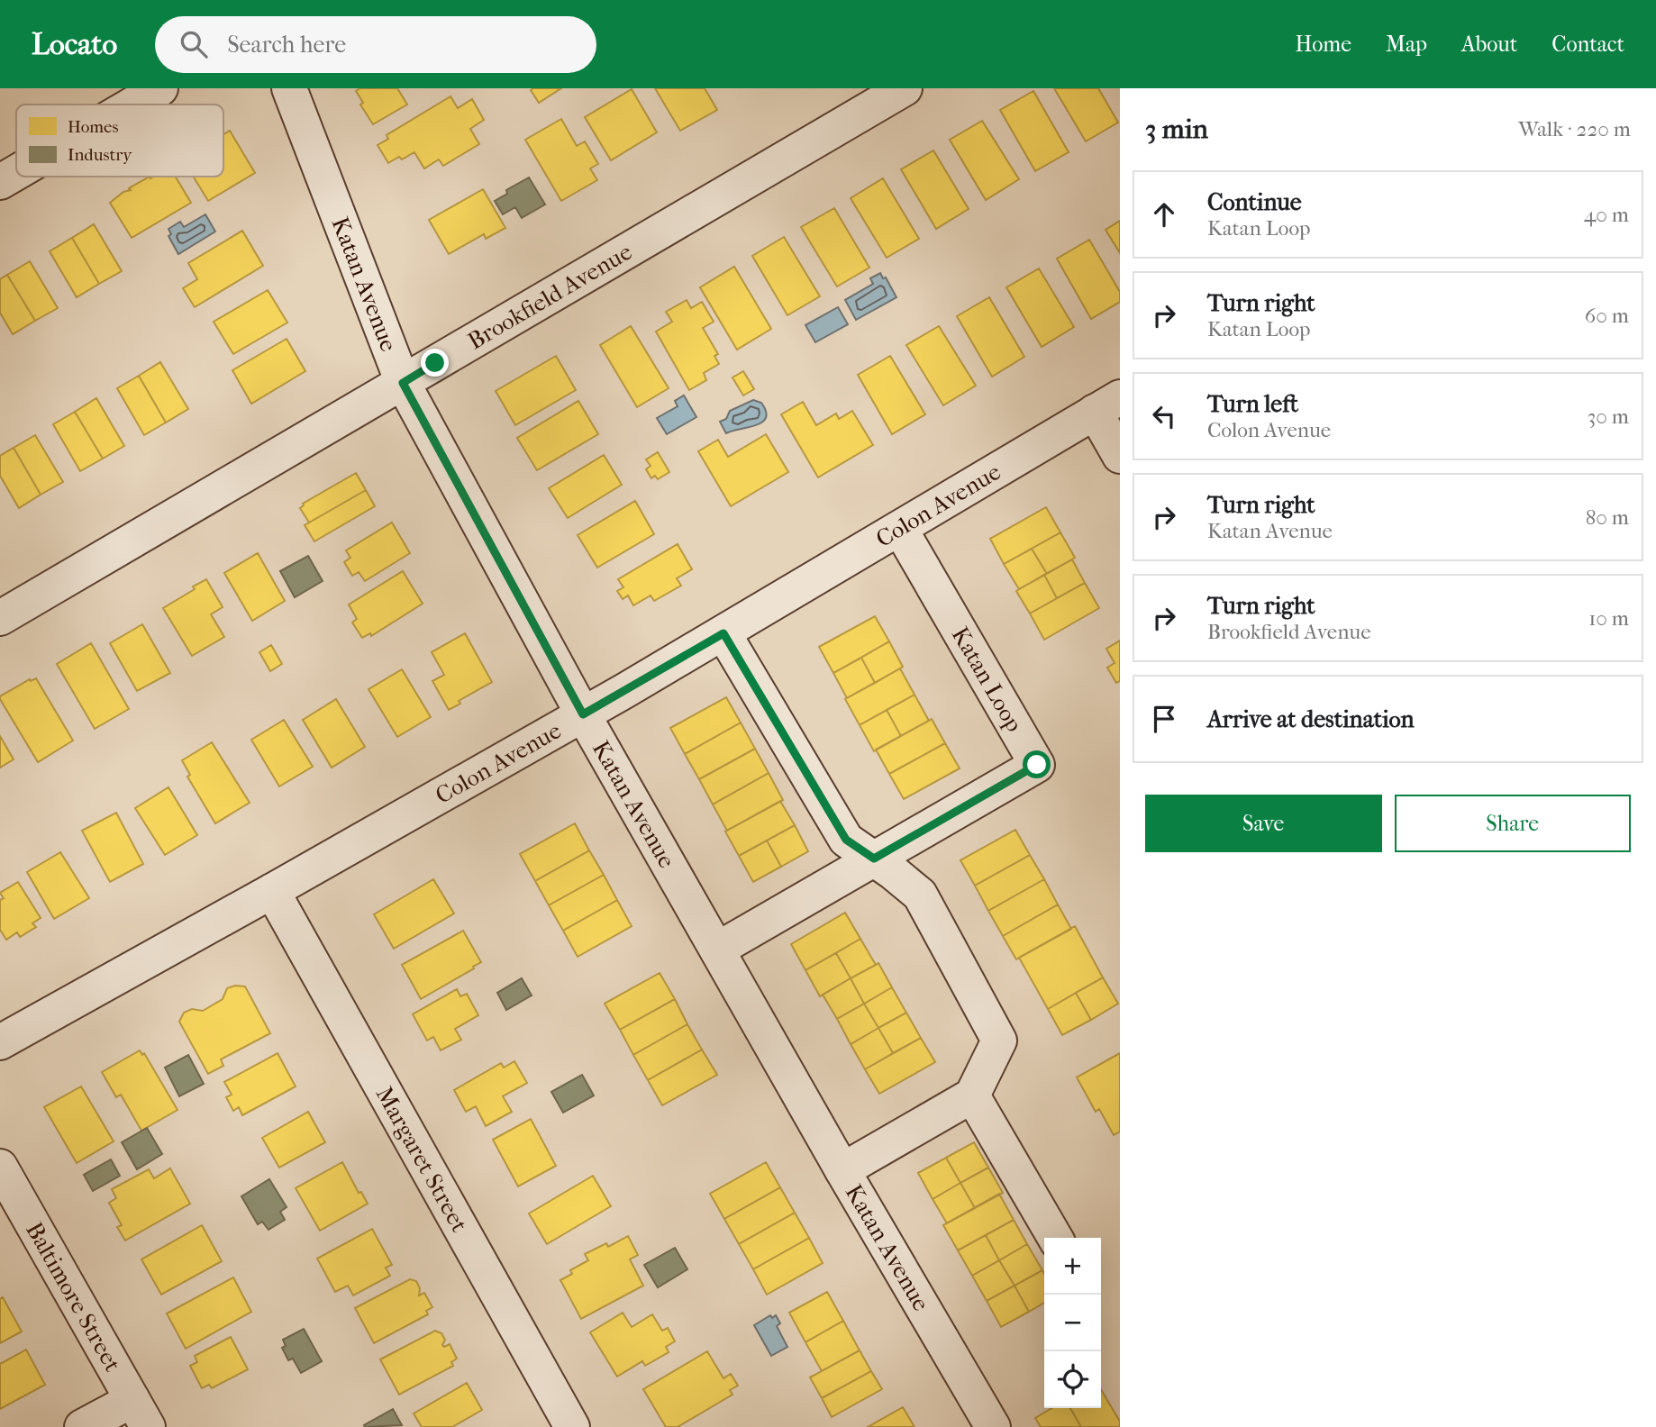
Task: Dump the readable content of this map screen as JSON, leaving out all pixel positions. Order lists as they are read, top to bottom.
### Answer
{
  "streets": {
    "street": [
      "Katan Avenue",
      "Brookfield Avenue",
      "Colon Avenue",
      "Katan Loop",
      "Margaret Street",
      "Baltimore Street"
    ]
  },
  "crossings": [
    ["Katan Avenue", "Brookfield Avenue"],
    ["Katan Avenue", "Colon Avenue"],
    ["Katan Avenue", "Katan Loop"],
    ["Colon Avenue", "Katan Loop"],
    ["Colon Avenue", "Margaret Street"]
  ],
  "legend": ["Homes", "Industry"],
  "page": {
    "header": "Locato",
    "search": "Search here",
    "nav": [
      "Home",
      "Map",
      "About",
      "Contact"
    ],
    "heading": ["3 min", "Walk · 220 m"],
    "list": [
      ["Continue", "Katan Loop", "40 m"],
      ["Turn right", "Katan Loop", "60 m"],
      ["Turn left", "Colon Avenue", "30 m"],
      ["Turn right", "Katan Avenue", "80 m"],
      ["Turn right", "Brookfield Avenue", "10 m"],
      "Arrive at destination"
    ],
    "buttons": ["Save", "Share"],
    "map_buttons": ["+", "−"]
  }
}
